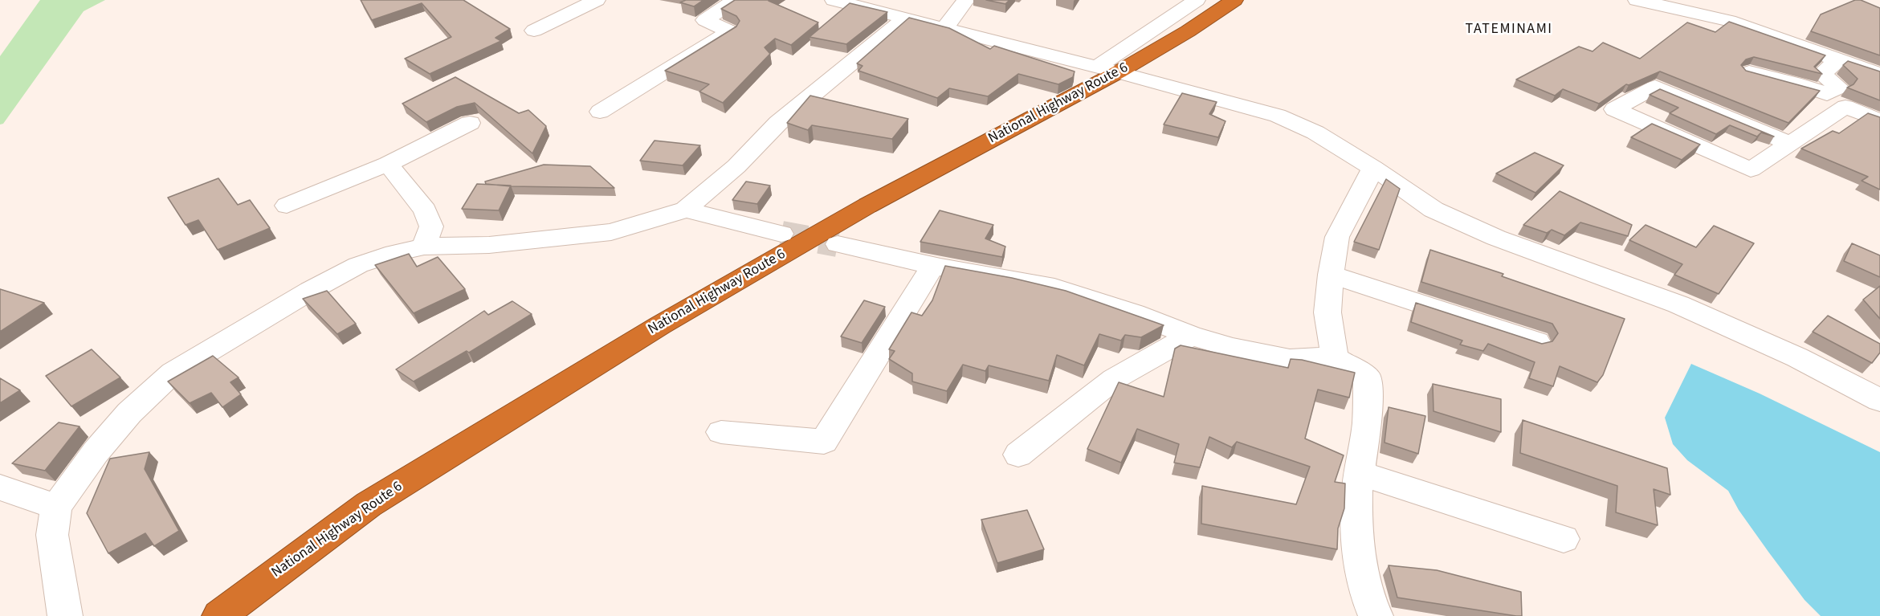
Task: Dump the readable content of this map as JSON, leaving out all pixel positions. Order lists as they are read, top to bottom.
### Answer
{
  "streets": {
    "highway": ["National Highway Route 6"]
  },
  "districts": ["TATEMINAMI"]
}
